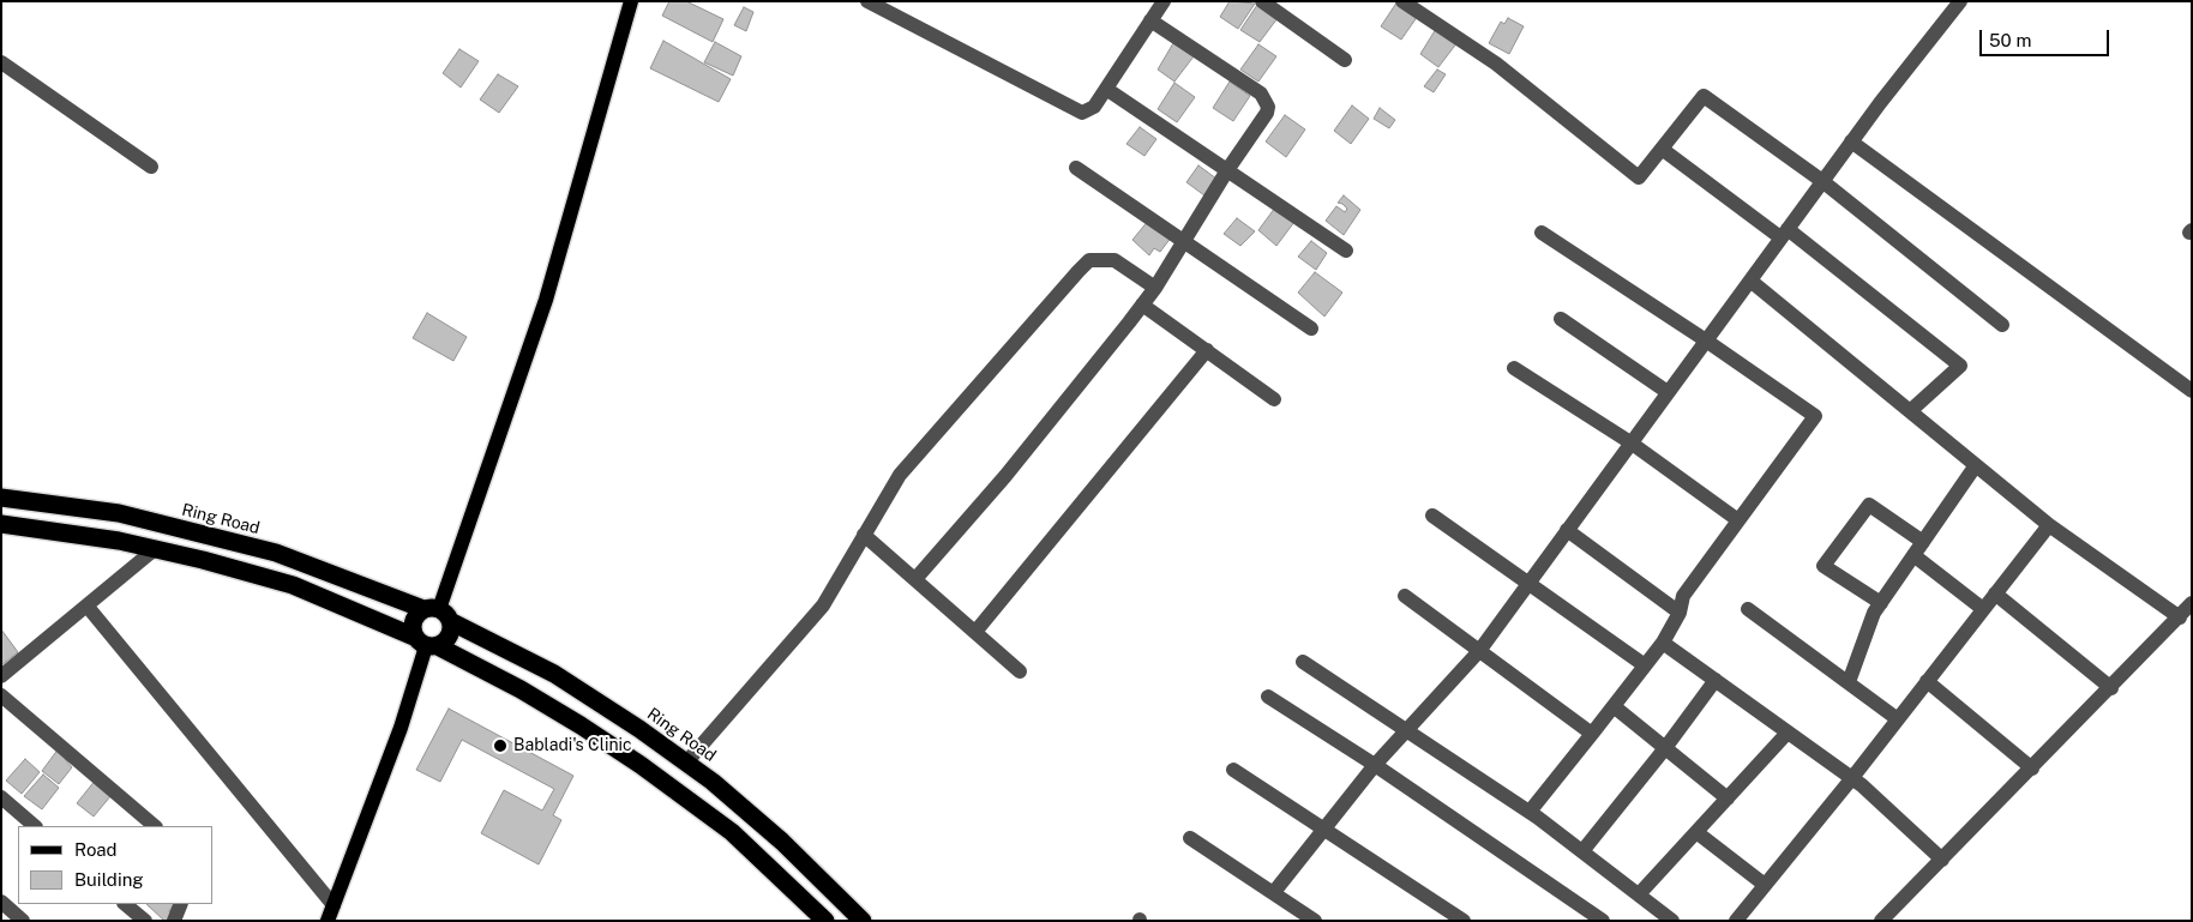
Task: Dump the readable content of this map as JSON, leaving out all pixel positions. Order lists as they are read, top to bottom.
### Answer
{
  "streets": {
    "highway": ["Ring Road"]
  },
  "places": ["Babladi's Clinic"],
  "legend": ["Road", "Building"],
  "scale_bar": "50 m"
}
